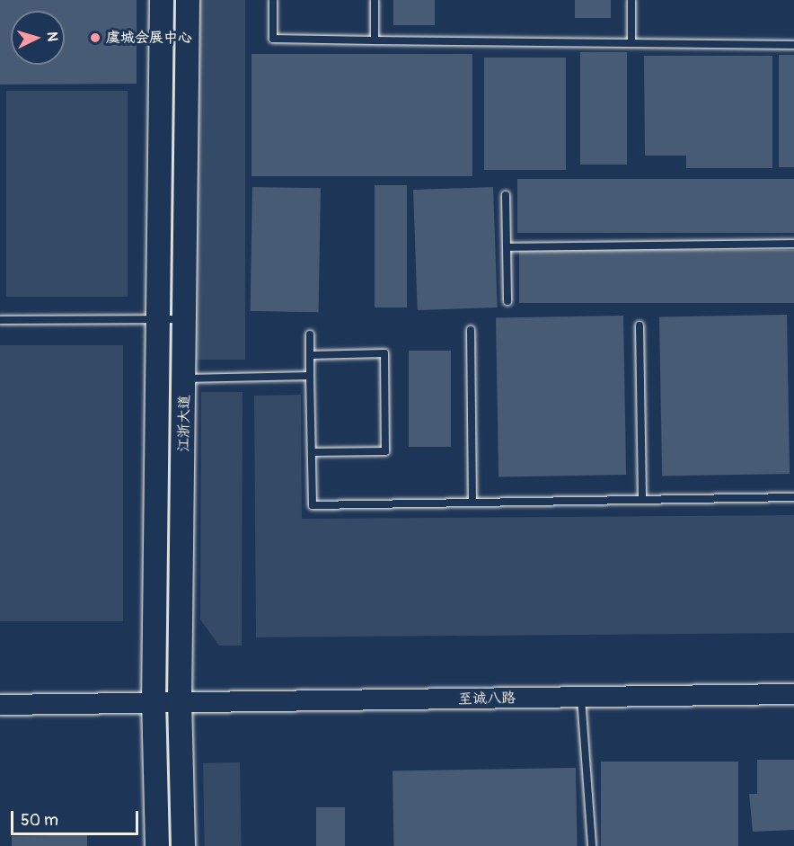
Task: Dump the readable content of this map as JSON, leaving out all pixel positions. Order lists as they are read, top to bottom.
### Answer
{
  "streets": {
    "main road": ["江浙大道", "至诚八路"]
  },
  "crossings": [
    ["江浙大道", "至诚八路"]
  ],
  "places": ["虞城会展中心"],
  "scale_bar": "50 m",
  "north": "right"
}
